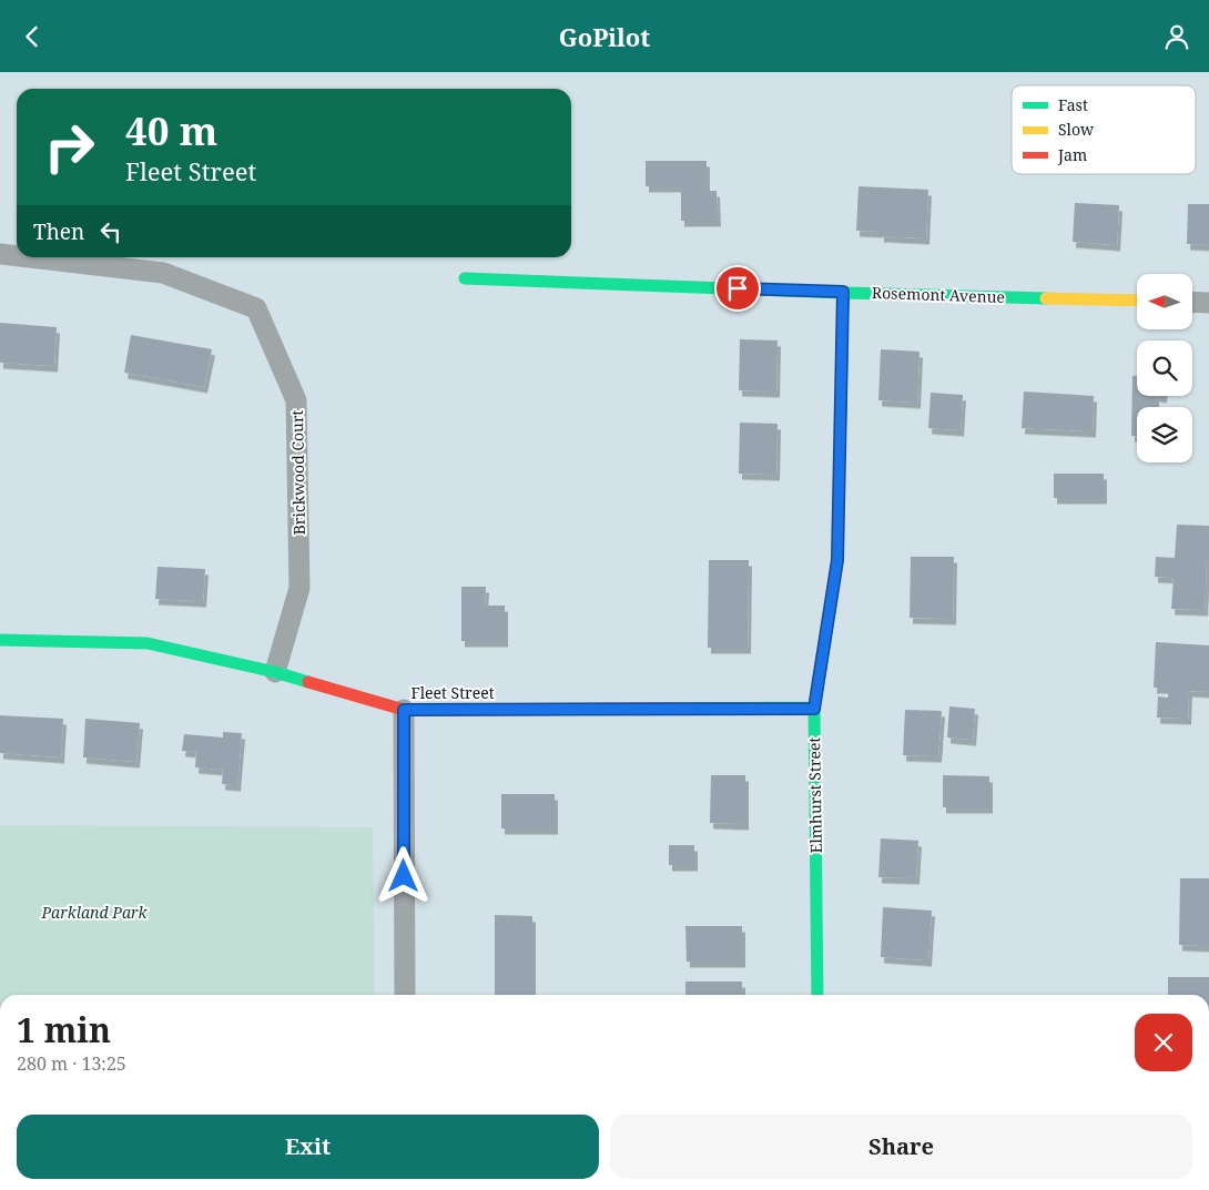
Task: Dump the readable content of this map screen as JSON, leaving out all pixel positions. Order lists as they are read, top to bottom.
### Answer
{
  "streets": {
    "street": [
      "Rosemont Avenue",
      "Brickwood Court",
      "Fleet Street",
      "Elmhurst Street"
    ]
  },
  "crossings": [
    ["Rosemont Avenue", "Elmhurst Street"],
    ["Brickwood Court", "Fleet Street"],
    ["Fleet Street", "Elmhurst Street"]
  ],
  "parks": ["Parkland Park"],
  "legend": ["Fast", "Slow", "Jam"],
  "north": "left",
  "page": {
    "header": "GoPilot",
    "turn": ["40 m", "Fleet Street"],
    "then": "Then",
    "heading": ["1 min", "280 m · 13:25"],
    "buttons": ["Exit", "Share"]
  }
}
